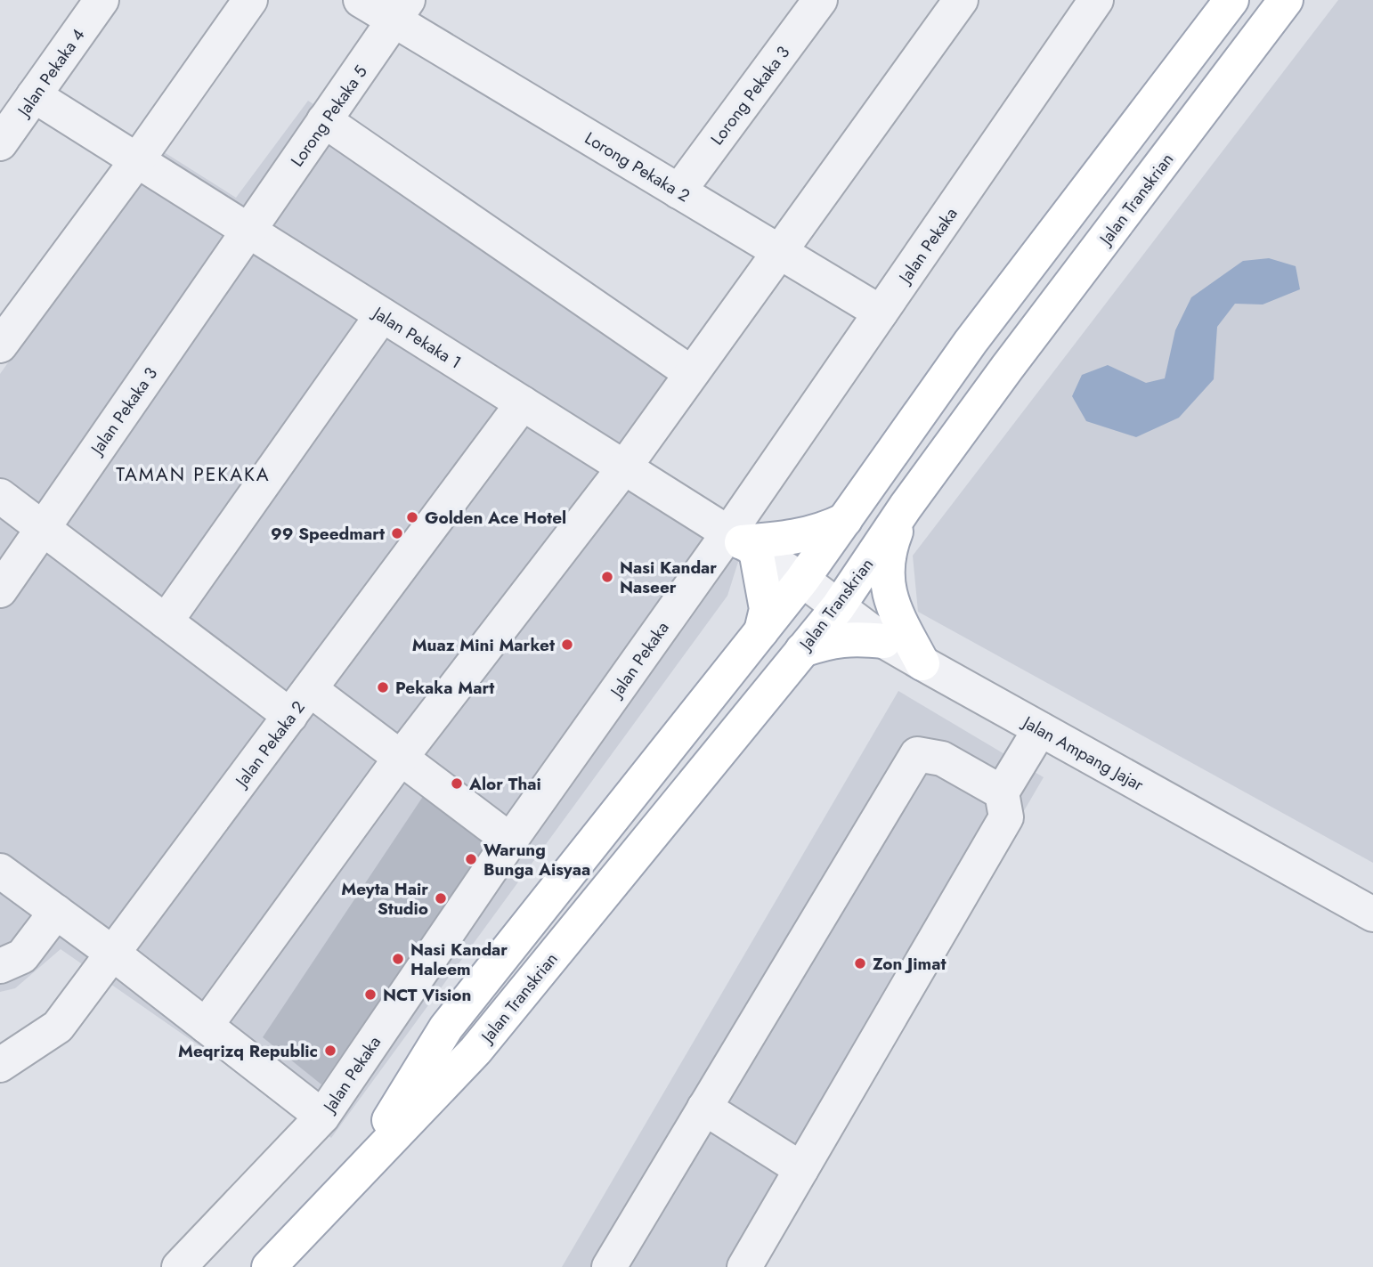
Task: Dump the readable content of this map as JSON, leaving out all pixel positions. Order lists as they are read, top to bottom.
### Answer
{
  "streets": {
    "main road": ["Jalan Transkrian"],
    "street": [
      "Jalan Pekaka 4",
      "Lorong Pekaka 3",
      "Lorong Pekaka 5",
      "Lorong Pekaka 2",
      "Jalan Pekaka",
      "Jalan Pekaka 1",
      "Jalan Pekaka 3",
      "Jalan Pekaka 2",
      "Jalan Ampang Jajar"
    ]
  },
  "crossings": [
    ["Jalan Pekaka 4", "Jalan Pekaka 1"],
    ["Lorong Pekaka 3", "Lorong Pekaka 2"],
    ["Lorong Pekaka 5", "Lorong Pekaka 2"],
    ["Lorong Pekaka 5", "Jalan Pekaka 1"],
    ["Lorong Pekaka 5", "Jalan Pekaka 3"],
    ["Lorong Pekaka 2", "Jalan Pekaka"],
    ["Jalan Transkrian", "Jalan Pekaka 1"],
    ["Jalan Transkrian", "Jalan Ampang Jajar"],
    ["Jalan Pekaka", "Jalan Pekaka 1"],
    ["Jalan Pekaka 1", "Jalan Pekaka 3"],
    ["Jalan Pekaka 1", "Jalan Pekaka 2"],
    ["Jalan Pekaka 1", "Jalan Ampang Jajar"]
  ],
  "districts": ["TAMAN PEKAKA"],
  "places": [
    "Golden Ace Hotel",
    "99 Speedmart",
    "Nasi Kandar Naseer",
    "Muaz Mini Market",
    "Pekaka Mart",
    "Alor Thai",
    "Warung Bunga Aisyaa",
    "Meyta Hair Studio",
    "Nasi Kandar Haleem",
    "Zon Jimat",
    "NCT Vision",
    "Meqrizq Republic"
  ]
}
